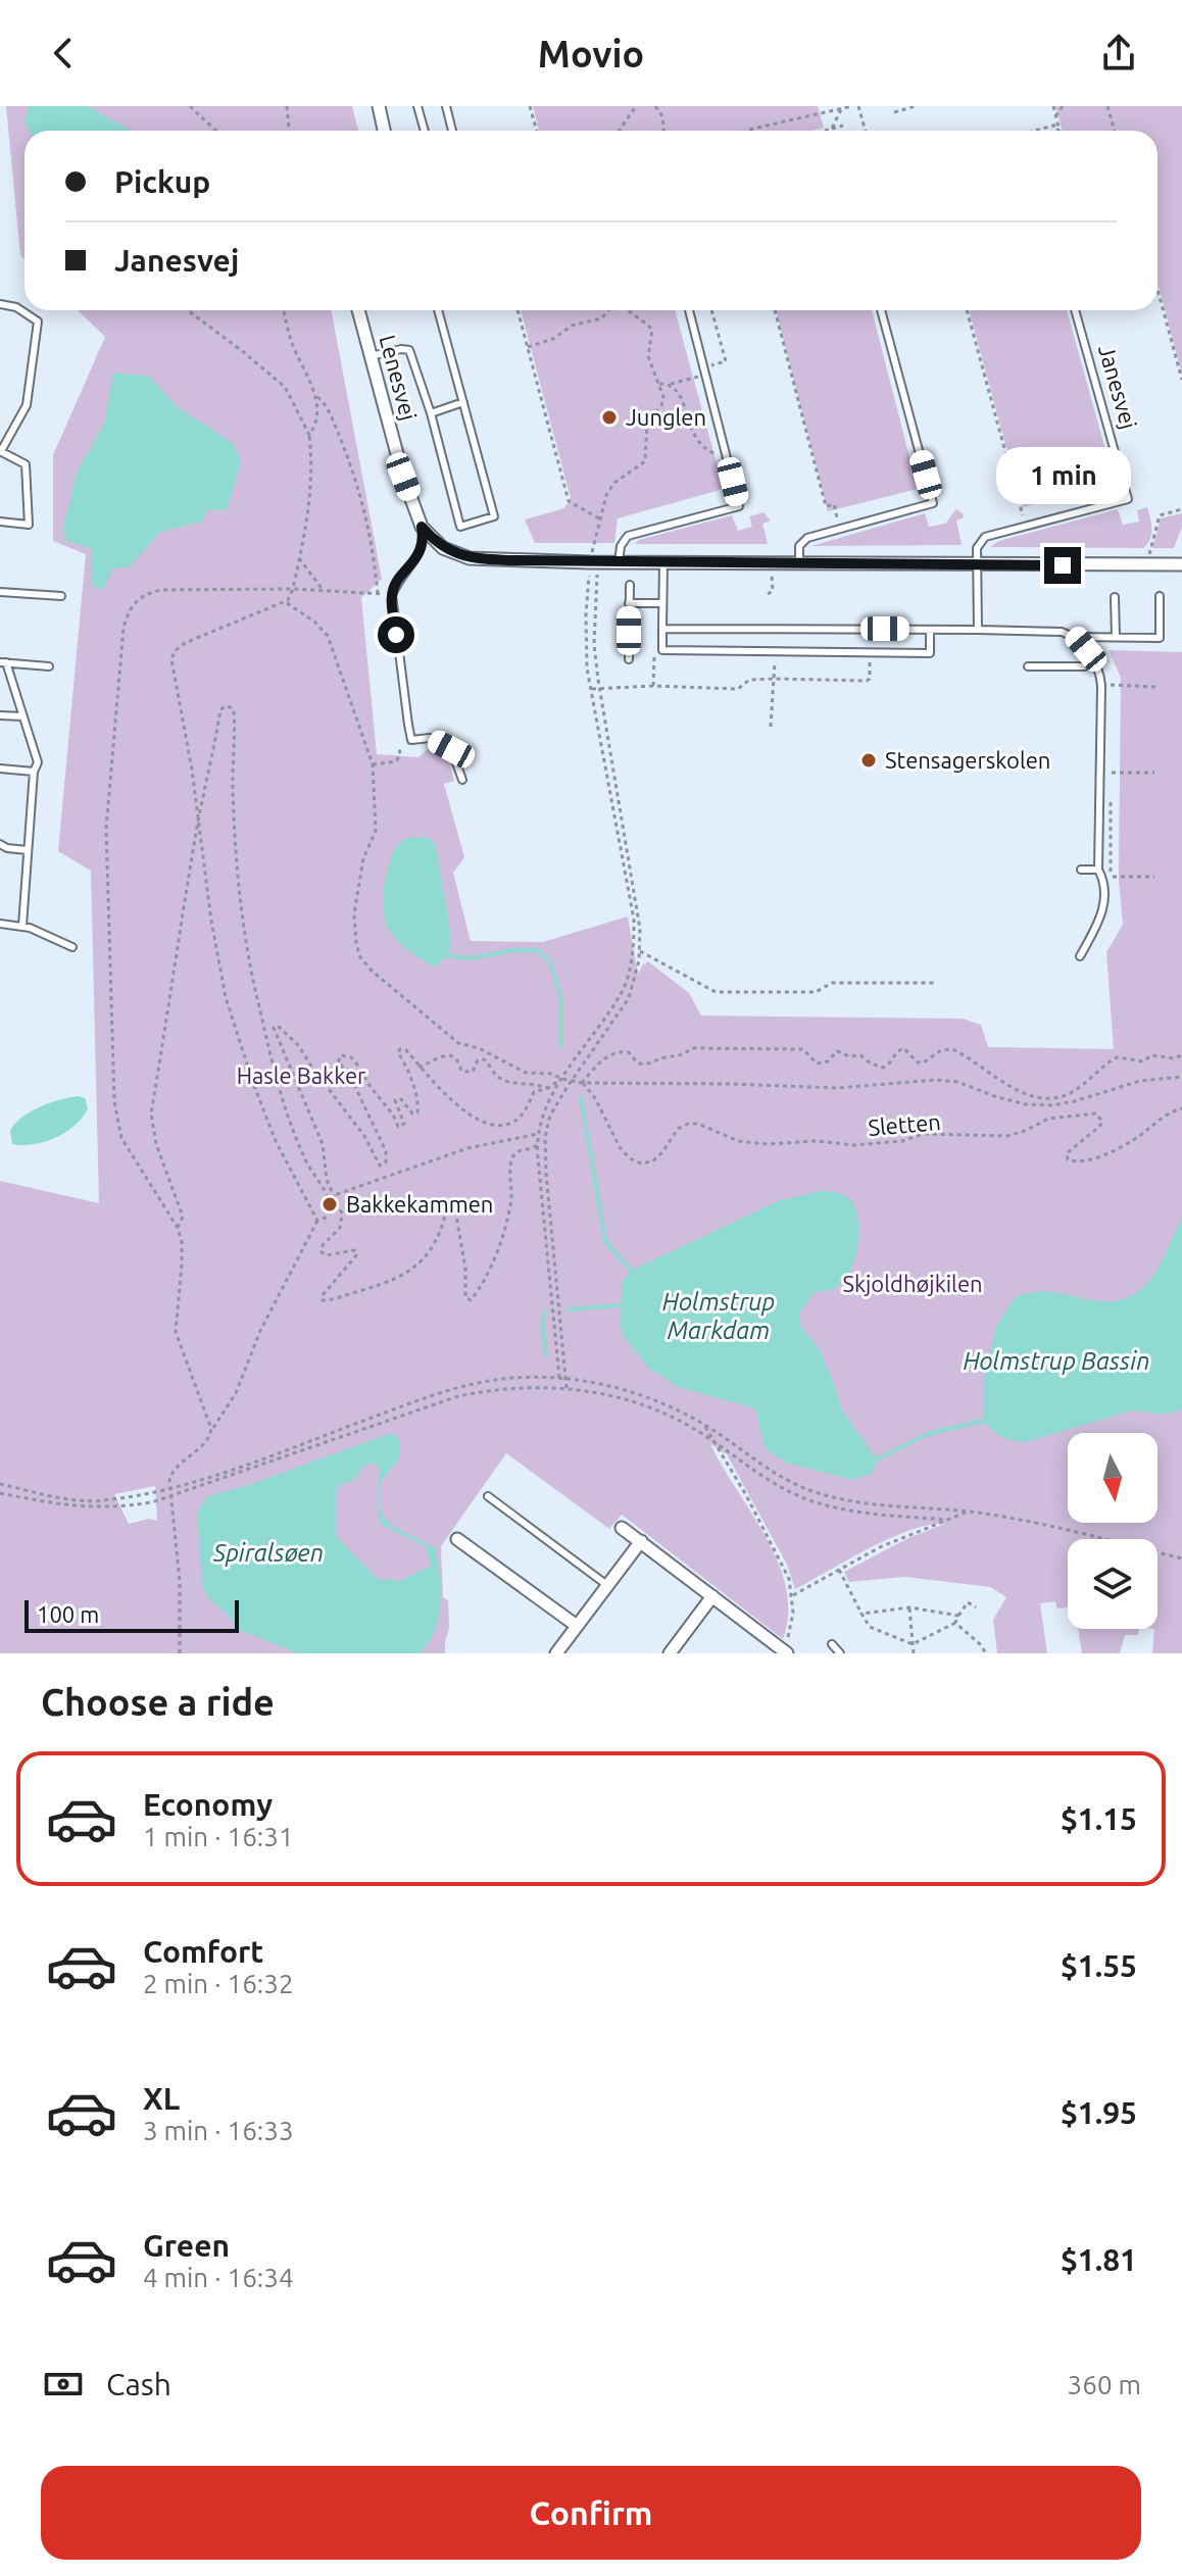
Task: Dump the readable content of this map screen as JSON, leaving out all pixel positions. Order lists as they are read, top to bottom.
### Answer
{
  "streets": {
    "street": ["Lenesvej"],
    "lane": ["Janesvej"],
    "path": ["Sletten"]
  },
  "water": ["Holmstrup Markdam", "Holmstrup Bassin", "Spiralsøen"],
  "parks": ["Hasle Bakker", "Skjoldhøjkilen"],
  "places": ["Junglen", "Stensagerskolen", "Bakkekammen"],
  "scale_bar": "100 m",
  "north": "bottom",
  "page": {
    "header": "Movio",
    "banner": ["Pickup", "Janesvej"],
    "bubble": "1 min",
    "scale": "100 m",
    "heading": "Choose a ride",
    "list": [
      {
        "name": "Economy",
        "note": "1 min · 16:31",
        "value": "$1.15"
      },
      {
        "name": "Comfort",
        "note": "2 min · 16:32",
        "value": "$1.55"
      },
      {
        "name": "XL",
        "note": "3 min · 16:33",
        "value": "$1.95"
      },
      {
        "name": "Green",
        "note": "4 min · 16:34",
        "value": "$1.81"
      }
    ],
    "pay": ["Cash", "360 m"],
    "buttons": "Confirm"
  }
}
